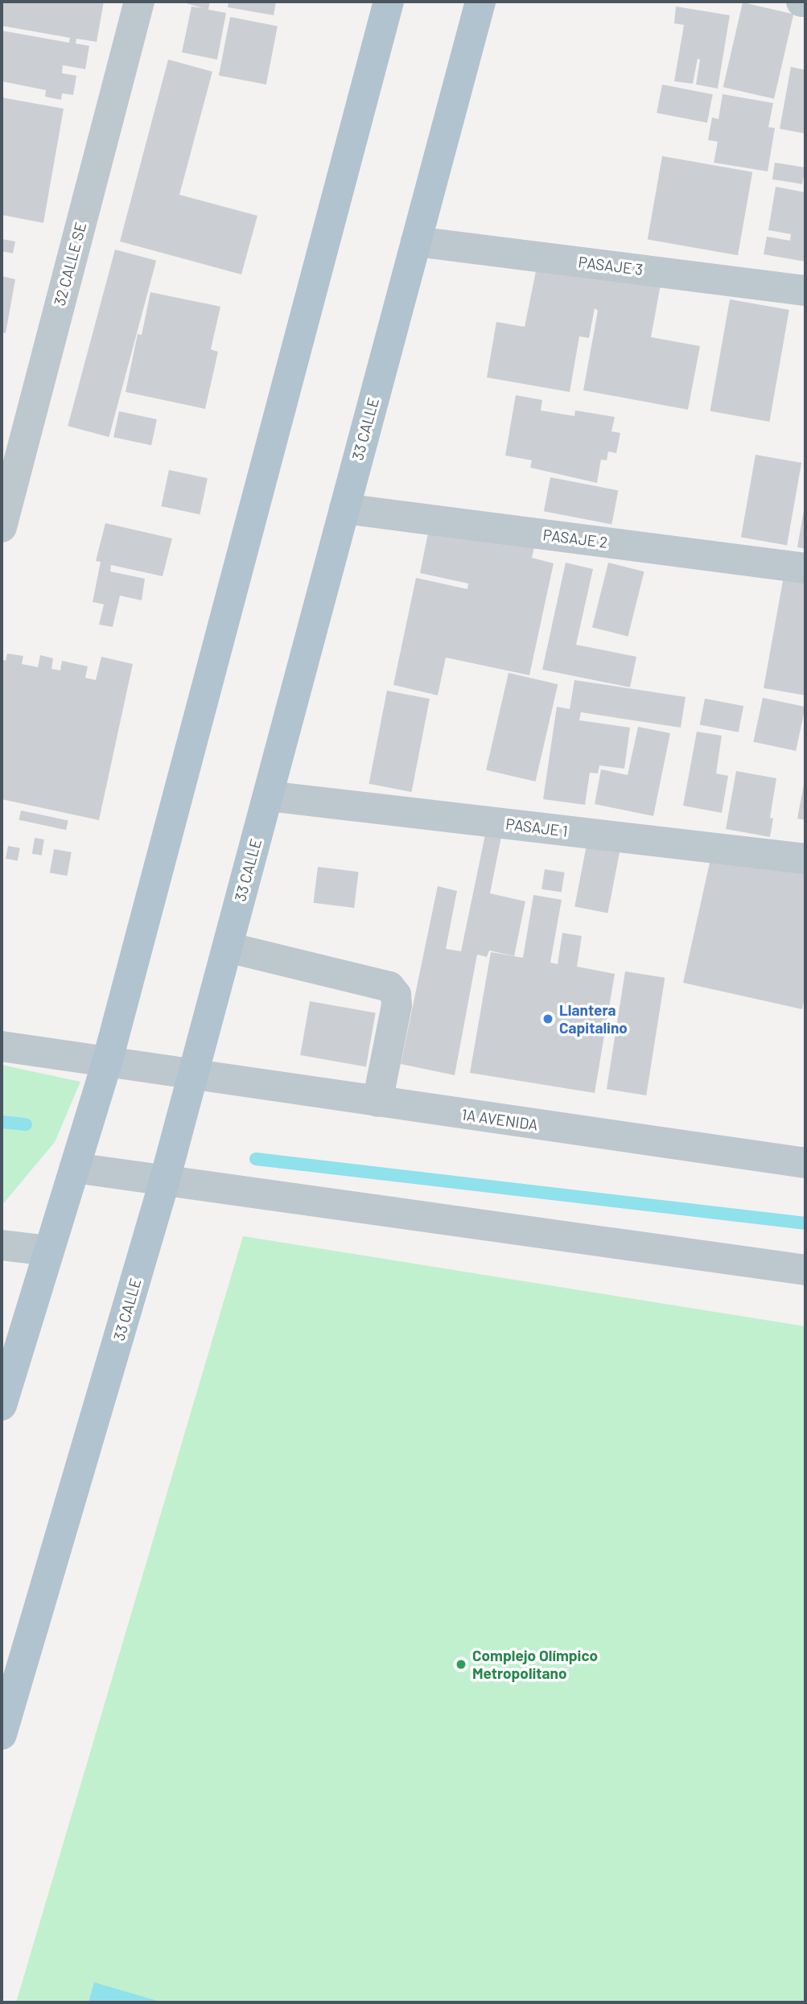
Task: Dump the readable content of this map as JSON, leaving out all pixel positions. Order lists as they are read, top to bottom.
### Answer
{
  "streets": {
    "main road": ["33 CALLE"],
    "street": [
      "32 CALLE SE",
      "PASAJE 3",
      "PASAJE 2",
      "PASAJE 1",
      "1A AVENIDA"
    ]
  },
  "crossings": [
    ["PASAJE 3", "33 CALLE"],
    ["33 CALLE", "PASAJE 2"],
    ["33 CALLE", "PASAJE 1"],
    ["33 CALLE", "1A AVENIDA"]
  ],
  "places": ["Llantera Capitalino", "Complejo Olímpico Metropolitano"]
}
